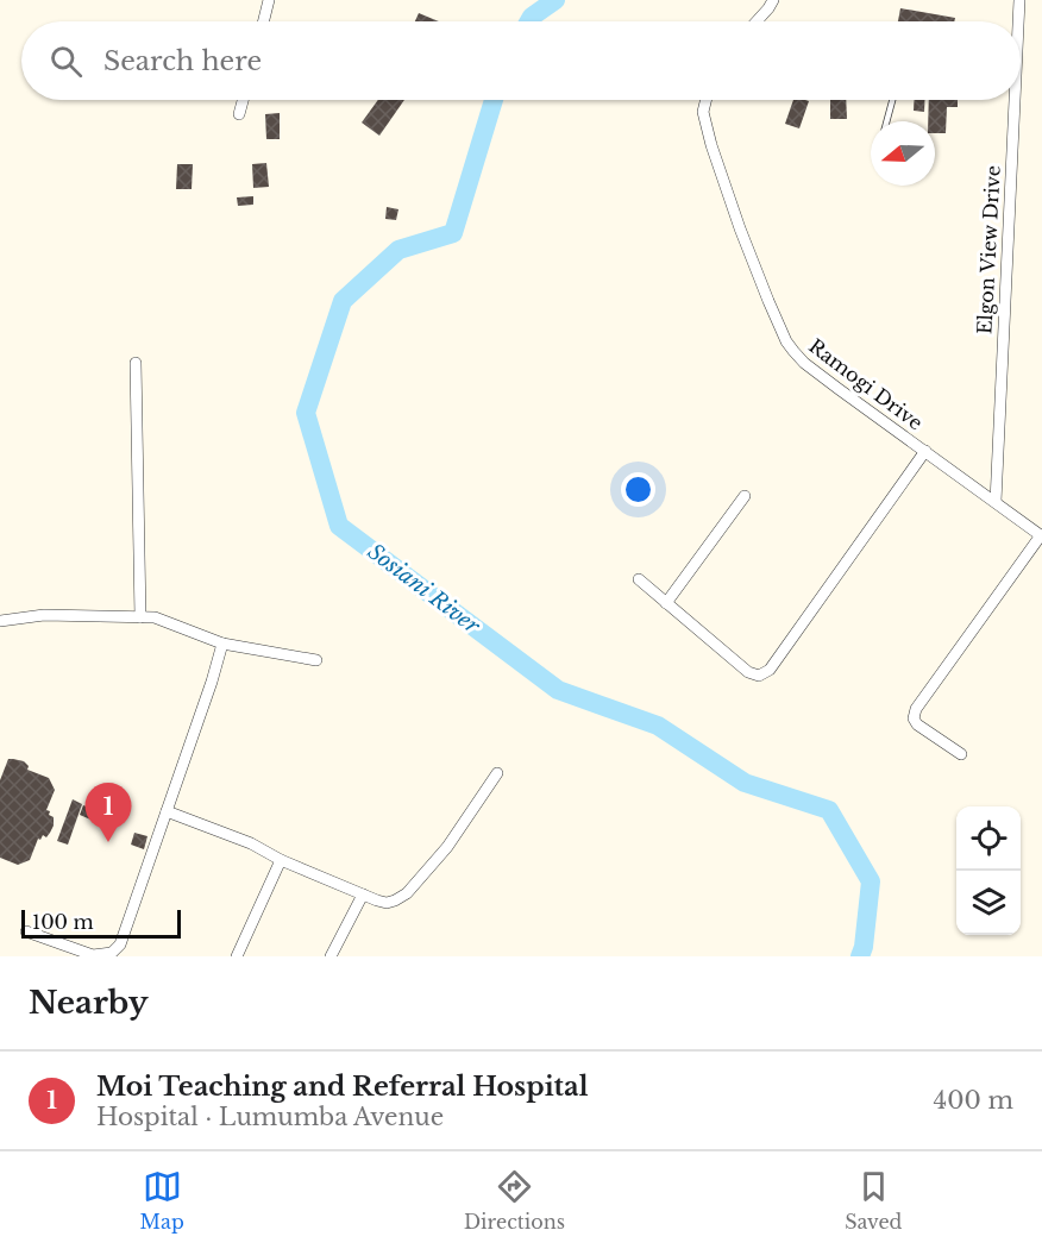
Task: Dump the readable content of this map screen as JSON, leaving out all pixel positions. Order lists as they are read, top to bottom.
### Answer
{
  "streets": {
    "street": ["Elgon View Drive", "Ramogi Drive"]
  },
  "crossings": [
    ["Elgon View Drive", "Ramogi Drive"]
  ],
  "water": ["Sosiani River"],
  "scale_bar": "100 m",
  "north": "left",
  "page": {
    "search": "Search here",
    "pins": "1",
    "scale": "100 m",
    "heading": "Nearby",
    "list": [
      {
        "mark": "1",
        "name": "Moi Teaching and Referral Hospital",
        "note": "Hospital · Lumumba Avenue",
        "value": "400 m"
      }
    ],
    "nav": ["Map", "Directions", "Saved"]
  }
}
